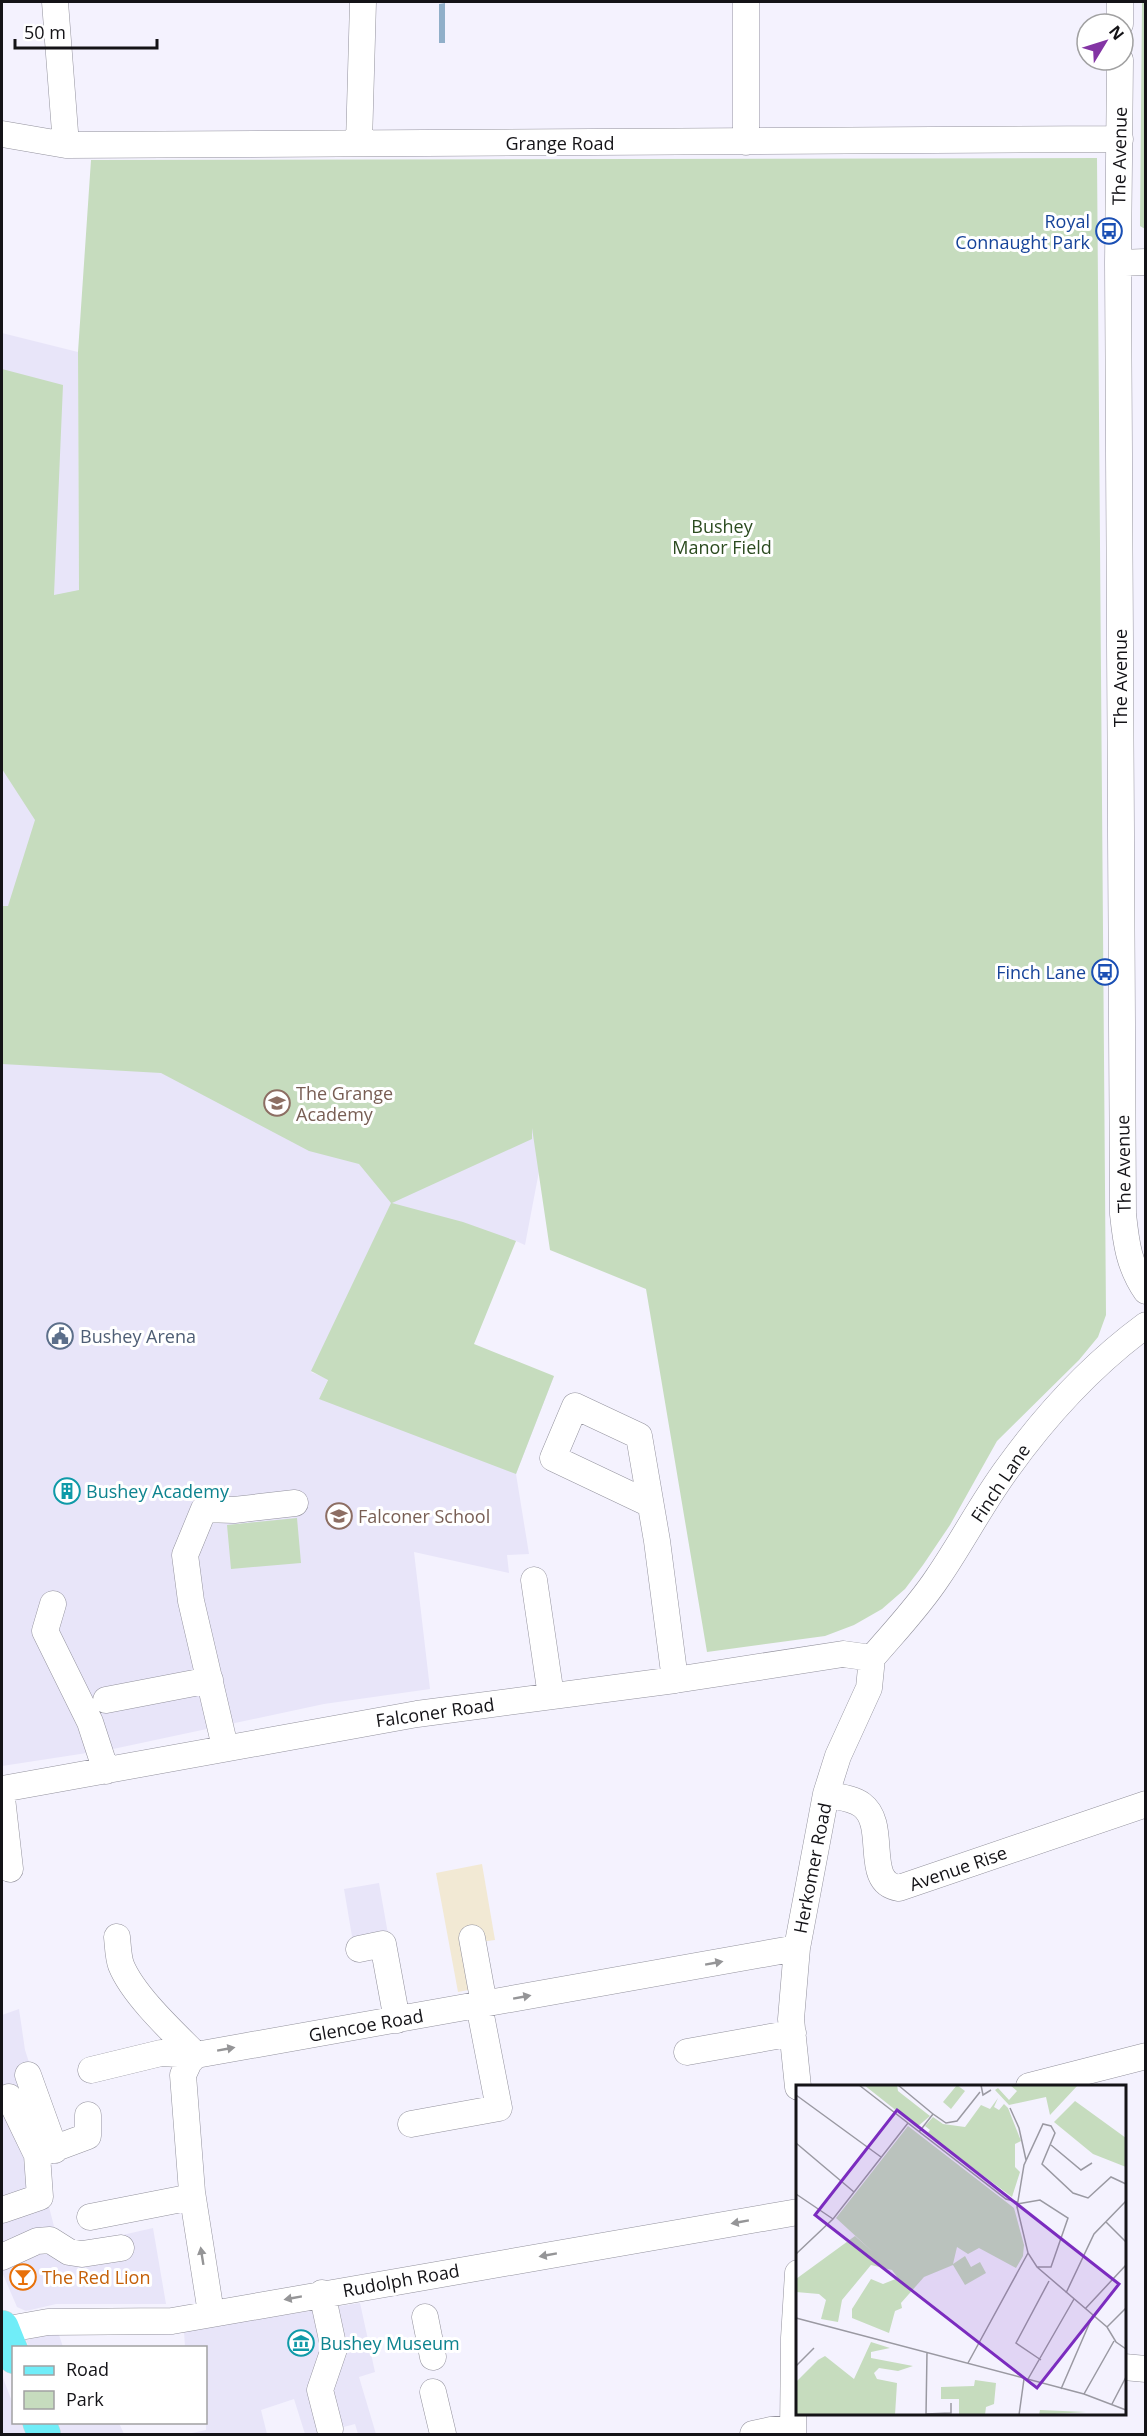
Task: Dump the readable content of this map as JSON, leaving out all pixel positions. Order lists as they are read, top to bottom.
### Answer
{
  "streets": {
    "street": [
      "Grange Road",
      "The Avenue",
      "Finch Lane",
      "Falconer Road",
      "Herkomer Road",
      "Avenue Rise",
      "Glencoe Road",
      "Rudolph Road"
    ]
  },
  "crossings": [
    ["Grange Road", "The Avenue"],
    ["Finch Lane", "Falconer Road"],
    ["Finch Lane", "Herkomer Road"],
    ["Falconer Road", "Herkomer Road"],
    ["Herkomer Road", "Avenue Rise"],
    ["Herkomer Road", "Glencoe Road"]
  ],
  "one_way": ["Glencoe Road", "Rudolph Road"],
  "parks": ["Bushey Manor Field"],
  "places": {
    "bus stop": ["Royal Connaught Park", "Finch Lane"],
    "school or university": ["The Grange Academy", "Falconer School"],
    "public building": ["Bushey Arena"],
    "building": ["Bushey Academy"],
    "bar": ["The Red Lion"],
    "museum": ["Bushey Museum"]
  },
  "legend": ["Road", "Park"],
  "scale_bar": "50 m",
  "north": "top right"
}
